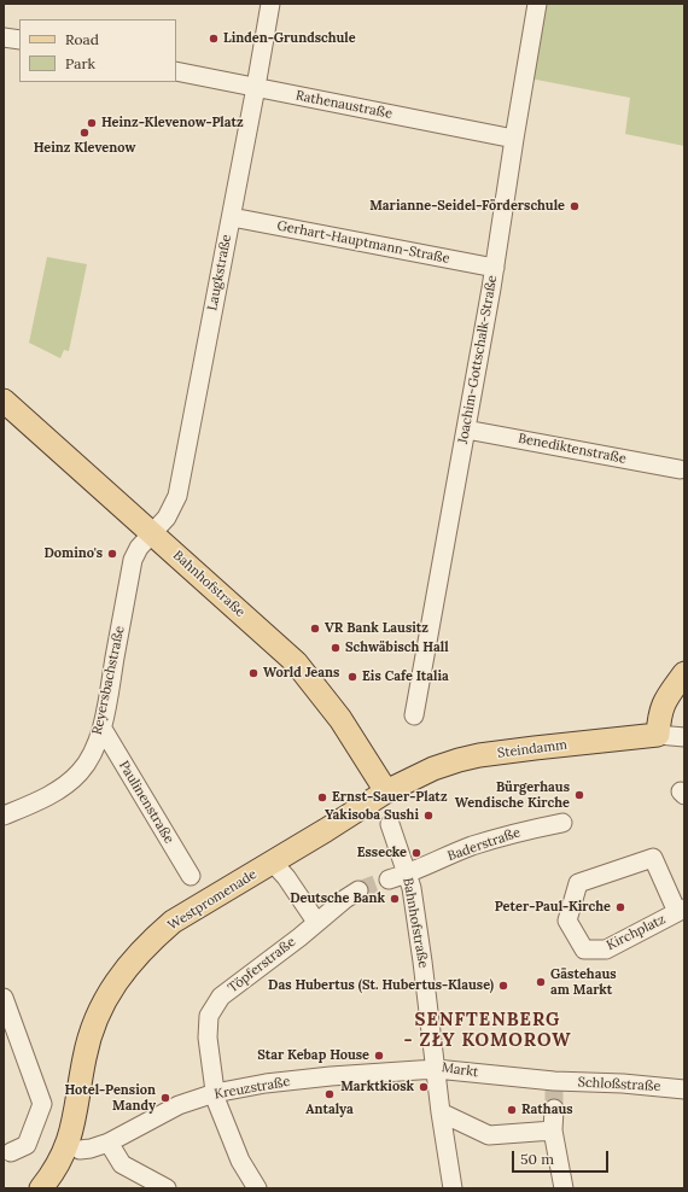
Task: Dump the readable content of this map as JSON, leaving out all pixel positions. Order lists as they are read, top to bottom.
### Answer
{
  "streets": {
    "main road": ["Bahnhofstraße", "Steindamm", "Westpromenade"],
    "street": [
      "Rathenaustraße",
      "Gerhart-Hauptmann-Straße",
      "Laugkstraße",
      "Joachim-Gottschalk-Straße",
      "Benediktenstraße",
      "Reyersbachstraße",
      "Paulinenstraße",
      "Baderstraße",
      "Kirchplatz",
      "Töpferstraße",
      "Markt",
      "Schloßstraße",
      "Kreuzstraße"
    ]
  },
  "crossings": [
    ["Rathenaustraße", "Laugkstraße"],
    ["Rathenaustraße", "Joachim-Gottschalk-Straße"],
    ["Gerhart-Hauptmann-Straße", "Laugkstraße"],
    ["Gerhart-Hauptmann-Straße", "Joachim-Gottschalk-Straße"],
    ["Laugkstraße", "Bahnhofstraße"],
    ["Laugkstraße", "Reyersbachstraße"],
    ["Joachim-Gottschalk-Straße", "Benediktenstraße"],
    ["Bahnhofstraße", "Reyersbachstraße"],
    ["Bahnhofstraße", "Steindamm"],
    ["Bahnhofstraße", "Baderstraße"],
    ["Bahnhofstraße", "Westpromenade"],
    ["Bahnhofstraße", "Markt"],
    ["Reyersbachstraße", "Paulinenstraße"],
    ["Steindamm", "Westpromenade"],
    ["Töpferstraße", "Kreuzstraße"],
    ["Markt", "Schloßstraße"],
    ["Markt", "Kreuzstraße"]
  ],
  "districts": ["SENFTENBERG - ZŁY KOMOROW"],
  "places": [
    "Linden-Grundschule",
    "Heinz-Klevenow-Platz",
    "Heinz Klevenow",
    "Marianne-Seidel-Förderschule",
    "Domino's",
    "VR Bank Lausitz",
    "Schwäbisch Hall",
    "World Jeans",
    "Eis Cafe Italia",
    "Bürgerhaus Wendische Kirche",
    "Ernst-Sauer-Platz",
    "Yakisoba Sushi",
    "Essecke",
    "Deutsche Bank",
    "Peter-Paul-Kirche",
    "Gästehaus am Markt",
    "Das Hubertus (St. Hubertus-Klause)",
    "Star Kebap House",
    "Marktkiosk",
    "Antalya",
    "Hotel-Pension Mandy",
    "Rathaus"
  ],
  "legend": ["Road", "Park"],
  "scale_bar": "50 m"
}
